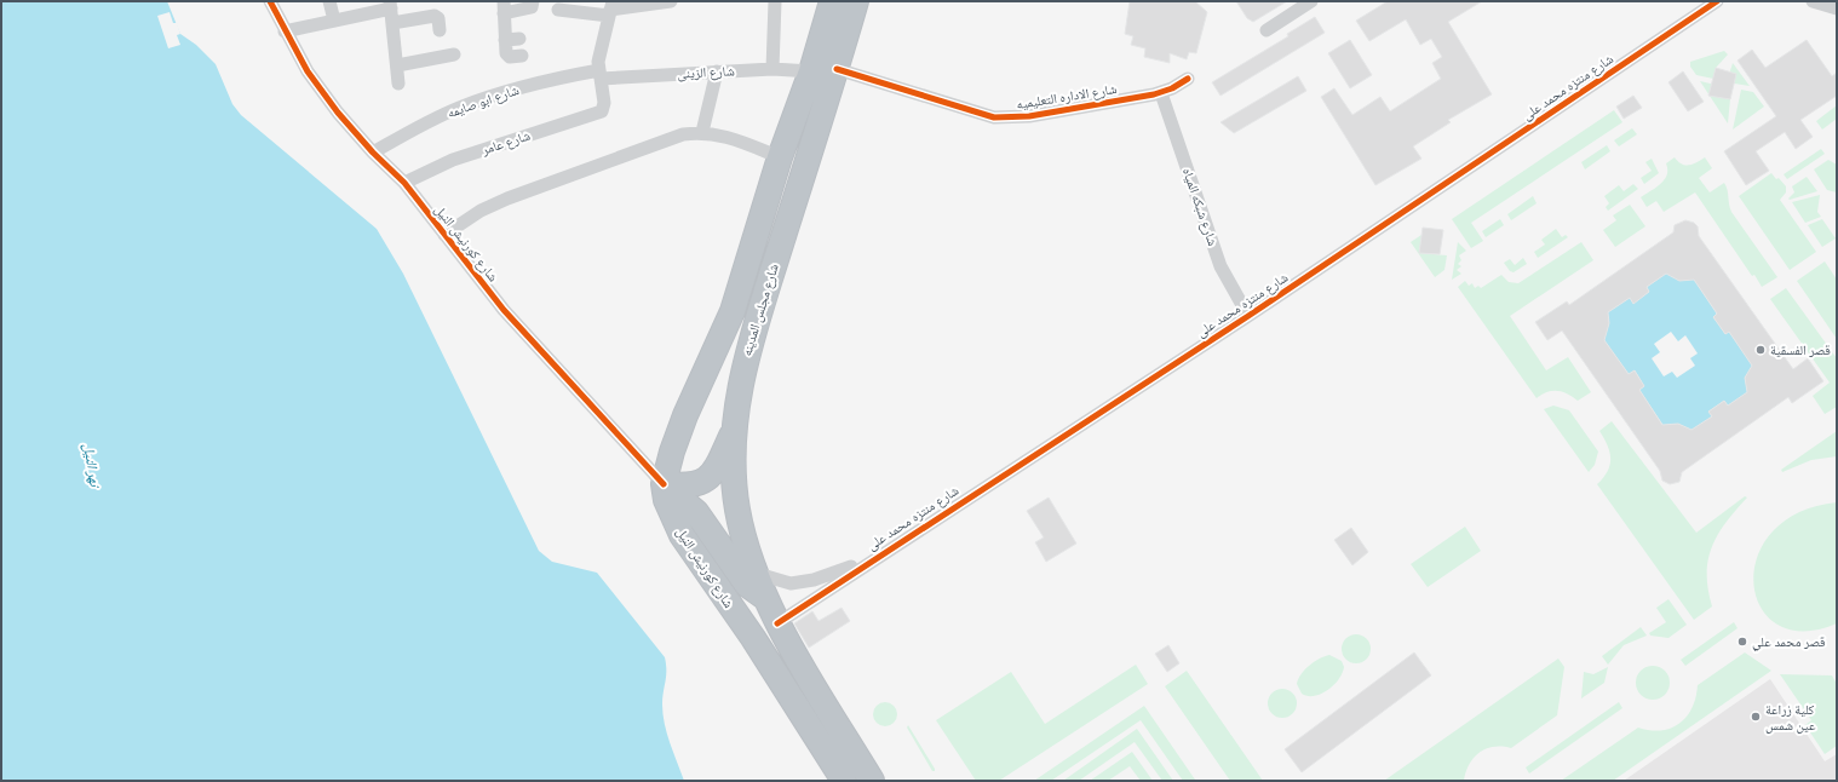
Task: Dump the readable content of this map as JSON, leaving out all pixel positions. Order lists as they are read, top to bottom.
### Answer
{
  "streets": {
    "highway": ["شارع كورنيش النيل", "شارع مجلس المدينه"],
    "street": [
      "شارع الزينى",
      "شارع منتزه محمد على",
      "شارع الاداره التعليميه",
      "شارع ابو صايمه",
      "شارع عامر",
      "شارع شبكه المياه"
    ]
  },
  "crossings": [
    ["شارع الزينى", "شارع ابو صايمه"],
    ["شارع الزينى", "شارع عامر"],
    ["شارع الزينى", "شارع مجلس المدينه"],
    ["شارع منتزه محمد على", "شارع شبكه المياه"],
    ["شارع منتزه محمد على", "شارع مجلس المدينه"],
    ["شارع الاداره التعليميه", "شارع شبكه المياه"],
    ["شارع الاداره التعليميه", "شارع مجلس المدينه"],
    ["شارع ابو صايمه", "شارع عامر"],
    ["شارع ابو صايمه", "شارع كورنيش النيل"],
    ["شارع عامر", "شارع كورنيش النيل"],
    ["شارع كورنيش النيل", "شارع مجلس المدينه"]
  ],
  "water": ["نهر النيل"],
  "places": ["قصر الفسقية", "قصر محمد علي", "كلية زراعة عين شمس"]
}
